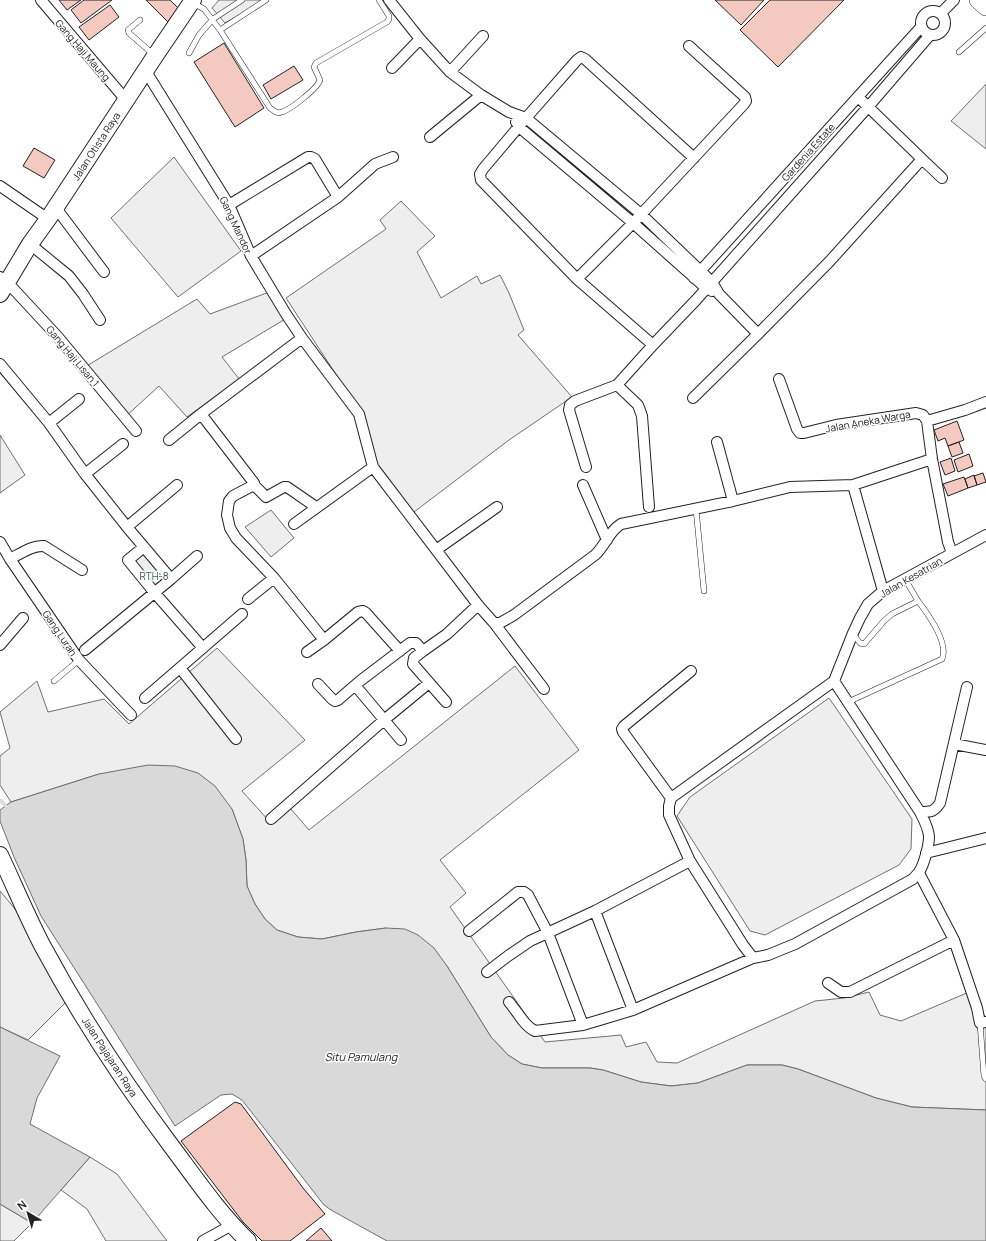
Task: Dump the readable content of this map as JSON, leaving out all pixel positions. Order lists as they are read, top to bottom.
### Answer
{
  "streets": {
    "main road": ["Jalan Otista Raya", "Jalan Pajajaran Raya"],
    "street": [
      "Gang Haji Maung",
      "Gardenia Estate",
      "Gang Mandor",
      "Gang Haji Lisan 1",
      "Jalan Aneka Warga",
      "Jalan Kesatrian",
      "Gang Lurah"
    ]
  },
  "crossings": [
    ["Gang Haji Maung", "Jalan Otista Raya"],
    ["Jalan Otista Raya", "Gang Mandor"],
    ["Jalan Otista Raya", "Gang Haji Lisan 1"]
  ],
  "water": ["Situ Pamulang"],
  "parks": ["RTH-8"],
  "north": "top left"
}
